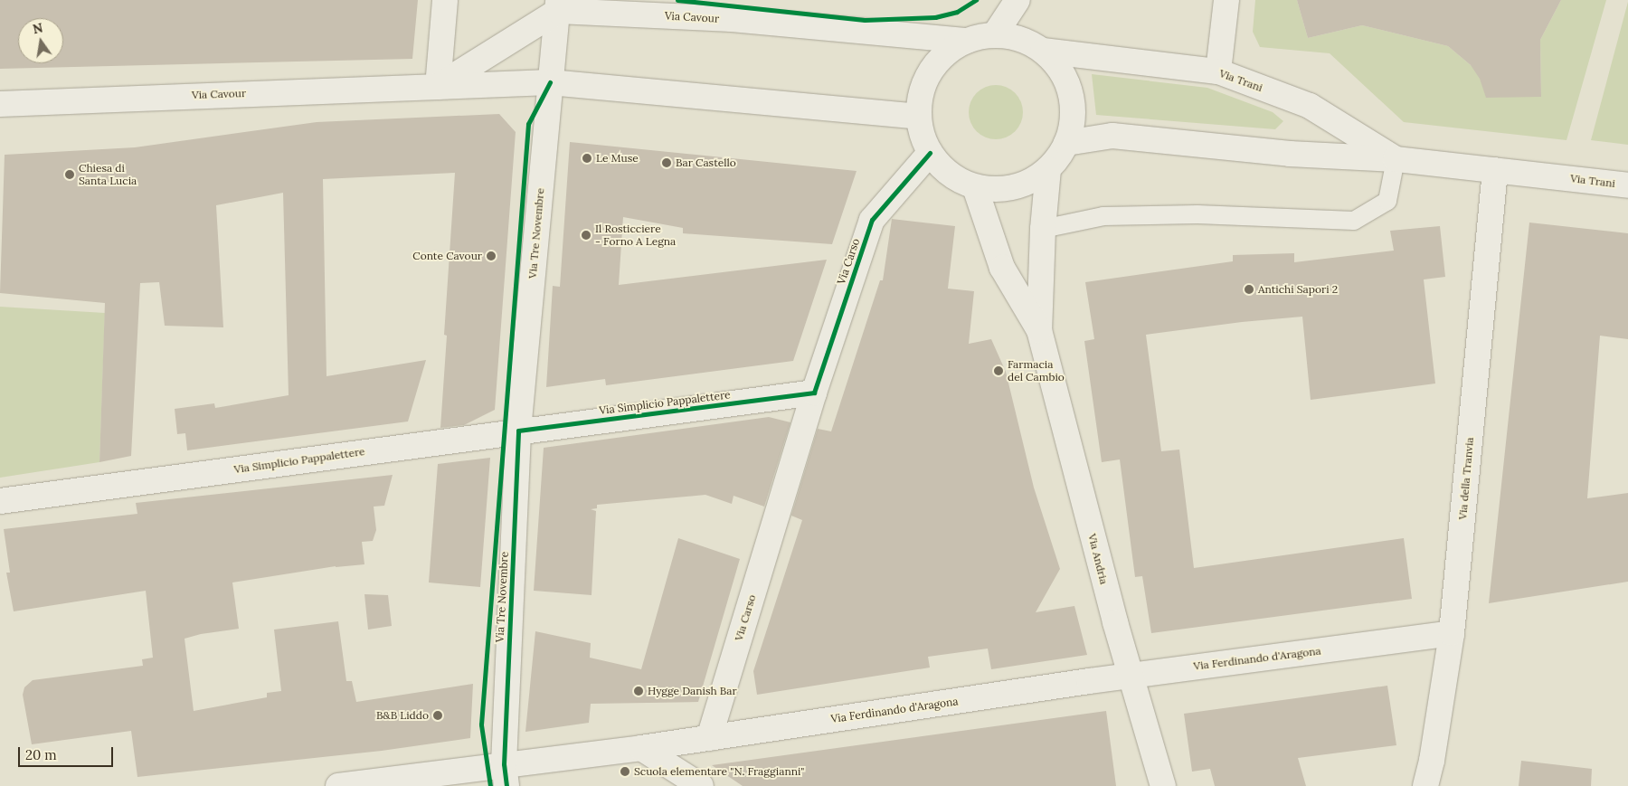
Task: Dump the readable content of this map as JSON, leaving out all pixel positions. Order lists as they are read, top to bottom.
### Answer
{
  "streets": {
    "street": [
      "Via Cavour",
      "Via Trani",
      "Via Tre Novembre",
      "Via Carso",
      "Via Simplicio Pappalettere",
      "Via della Tranvia",
      "Via Andria",
      "Via Ferdinando d'Aragona"
    ]
  },
  "crossings": [
    ["Via Cavour", "Via Trani"],
    ["Via Cavour", "Via Tre Novembre"],
    ["Via Cavour", "Via Carso"],
    ["Via Cavour", "Via Andria"],
    ["Via Trani", "Via Carso"],
    ["Via Trani", "Via della Tranvia"],
    ["Via Trani", "Via Andria"],
    ["Via Tre Novembre", "Via Simplicio Pappalettere"],
    ["Via Tre Novembre", "Via Ferdinando d'Aragona"],
    ["Via Carso", "Via Simplicio Pappalettere"],
    ["Via Carso", "Via Andria"],
    ["Via Carso", "Via Ferdinando d'Aragona"],
    ["Via della Tranvia", "Via Ferdinando d'Aragona"],
    ["Via Andria", "Via Ferdinando d'Aragona"]
  ],
  "places": [
    "Le Muse",
    "Bar Castello",
    "Chiesa di Santa Lucia",
    "Il Rosticciere - Forno A Legna",
    "Conte Cavour",
    "Antichi Sapori 2",
    "Farmacia del Cambio",
    "Hygge Danish Bar",
    "B&B Liddo",
    "Scuola elementare \"N. Fraggianni\""
  ],
  "scale_bar": "20 m",
  "north": "top"
}
